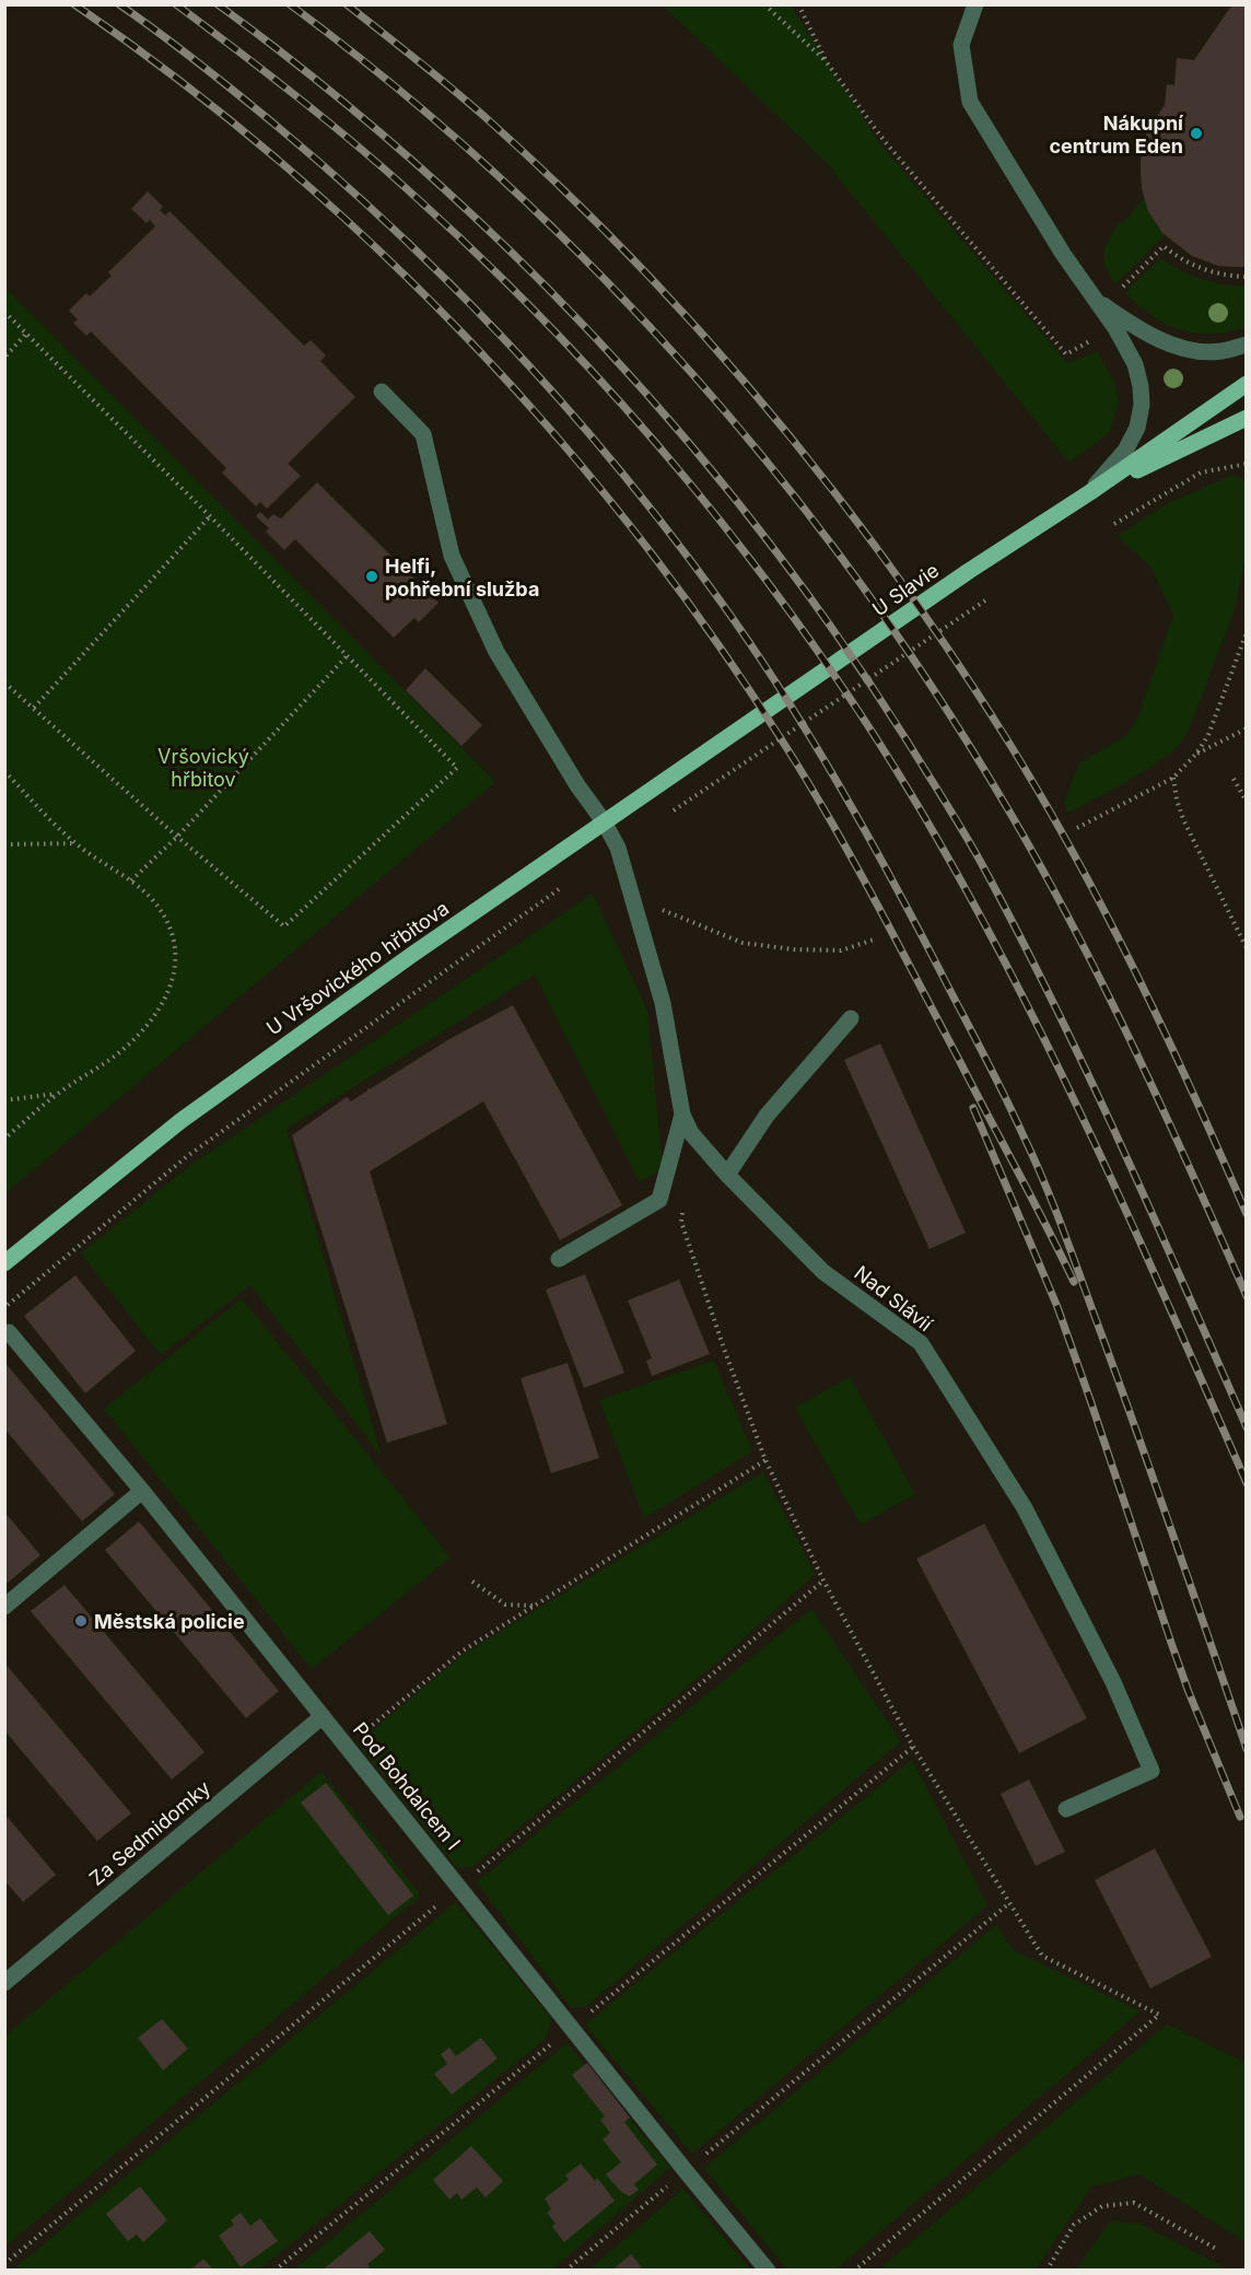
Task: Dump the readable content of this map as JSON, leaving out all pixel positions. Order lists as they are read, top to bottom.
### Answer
{
  "streets": {
    "main road": ["U Slavie", "U Vršovického hřbitova"],
    "street": ["Nad Slávií", "Pod Bohdalcem I", "Za Sedmidomky"]
  },
  "crossings": [
    ["U Slavie", "U Vršovického hřbitova"],
    ["U Vršovického hřbitova", "Nad Slávií"],
    ["Pod Bohdalcem I", "Za Sedmidomky"]
  ],
  "parks": ["Vršovický hřbitov"],
  "places": ["Nákupní centrum Eden", "Helfi, pohřební služba", "Městská policie"]
}
